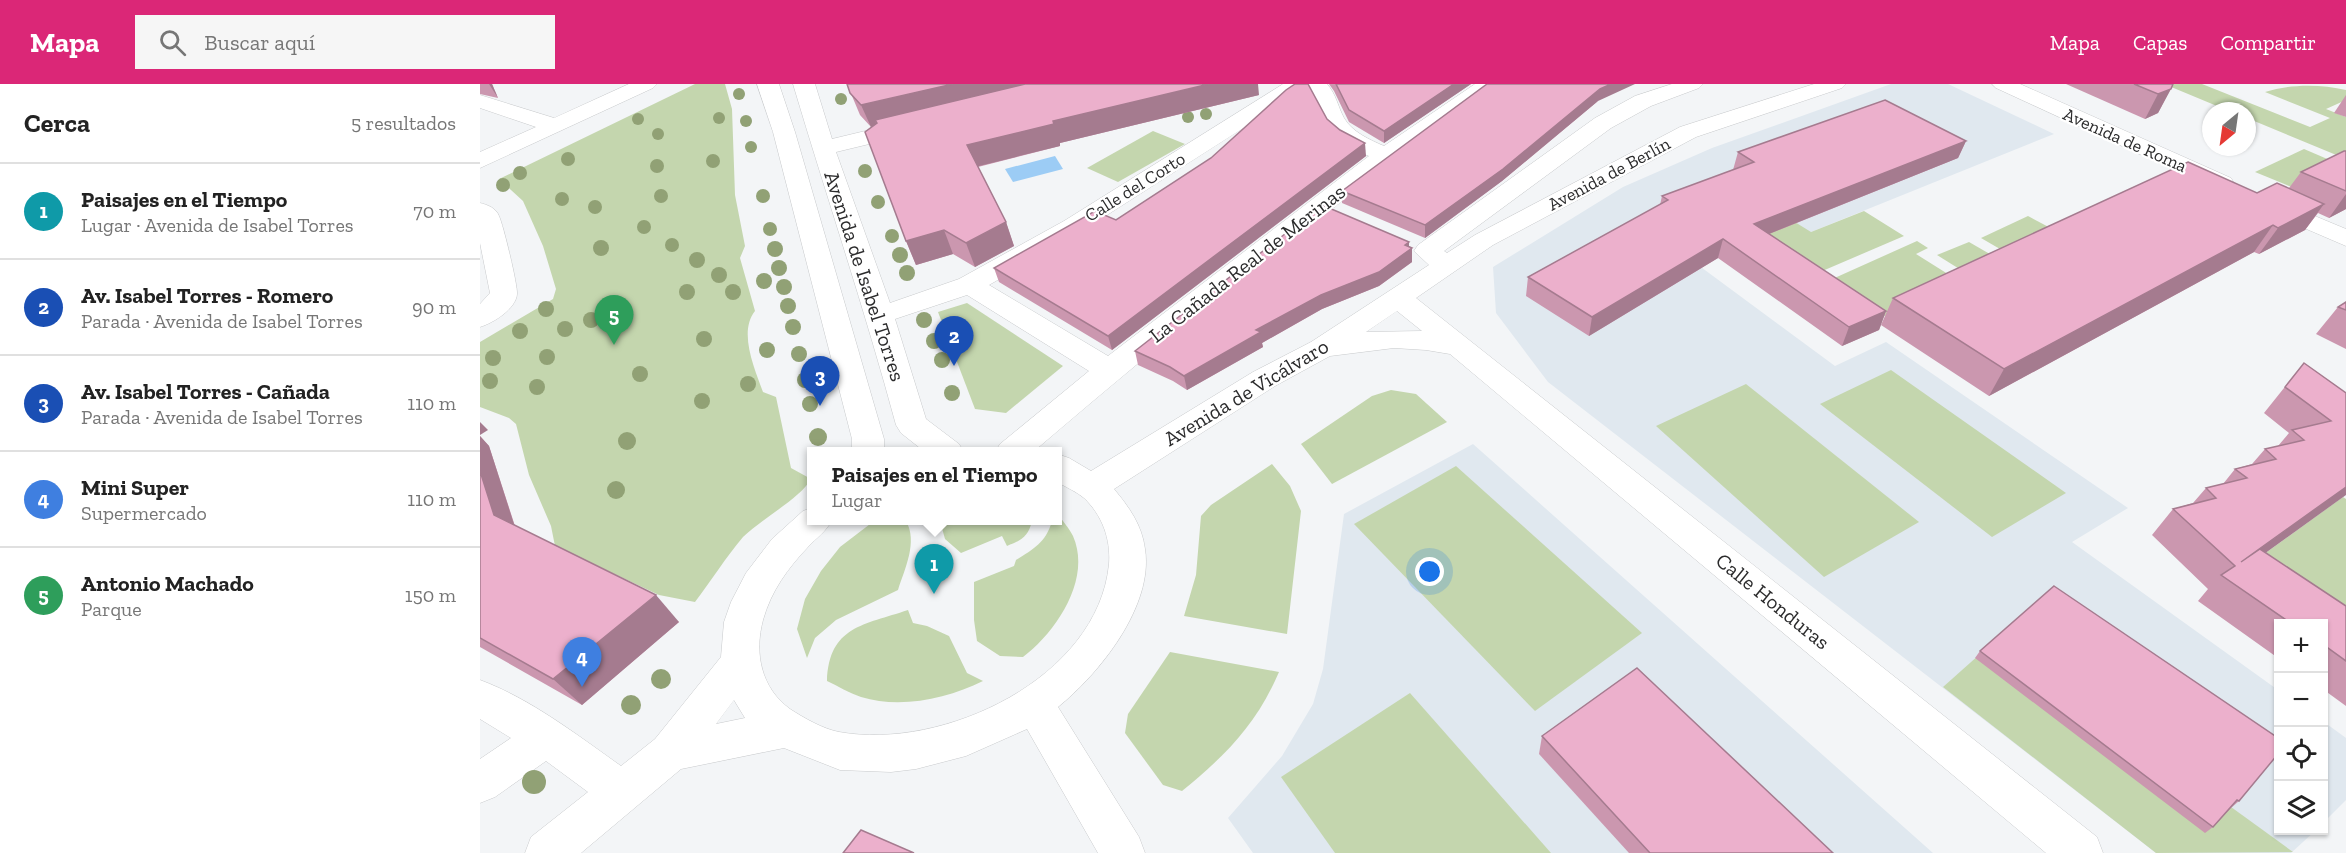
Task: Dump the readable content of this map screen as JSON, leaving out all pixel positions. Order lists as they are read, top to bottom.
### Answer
{
  "streets": {
    "street": [
      "Avenida de Roma",
      "Avenida de Berlín",
      "Calle del Corto",
      "La Cañada Real de Merinas",
      "Avenida de Isabel Torres",
      "Avenida de Vicálvaro",
      "Calle Honduras"
    ]
  },
  "crossings": [
    ["Avenida de Berlín", "Avenida de Vicálvaro"],
    ["Avenida de Berlín", "Calle Honduras"],
    ["Calle del Corto", "Avenida de Isabel Torres"],
    ["Avenida de Vicálvaro", "Calle Honduras"]
  ],
  "north": "bottom left",
  "page": {
    "header": "Mapa",
    "search": "Buscar aquí",
    "nav": ["Mapa", "Capas", "Compartir"],
    "heading": ["Cerca", "5 resultados"],
    "list": [
      {
        "mark": "1",
        "name": "Paisajes en el Tiempo",
        "note": "Lugar · Avenida de Isabel Torres",
        "value": "70 m"
      },
      {
        "mark": "2",
        "name": "Av. Isabel Torres - Romero",
        "note": "Parada · Avenida de Isabel Torres",
        "value": "90 m"
      },
      {
        "mark": "3",
        "name": "Av. Isabel Torres - Cañada",
        "note": "Parada · Avenida de Isabel Torres",
        "value": "110 m"
      },
      {
        "mark": "4",
        "name": "Mini Super",
        "note": "Supermercado",
        "value": "110 m"
      },
      {
        "mark": "5",
        "name": "Antonio Machado",
        "note": "Parque",
        "value": "150 m"
      }
    ],
    "pins": [
      "5",
      "2",
      "3",
      "1",
      "4"
    ],
    "popup": ["Paisajes en el Tiempo", "Lugar"],
    "map_buttons": ["+", "−"]
  }
}
